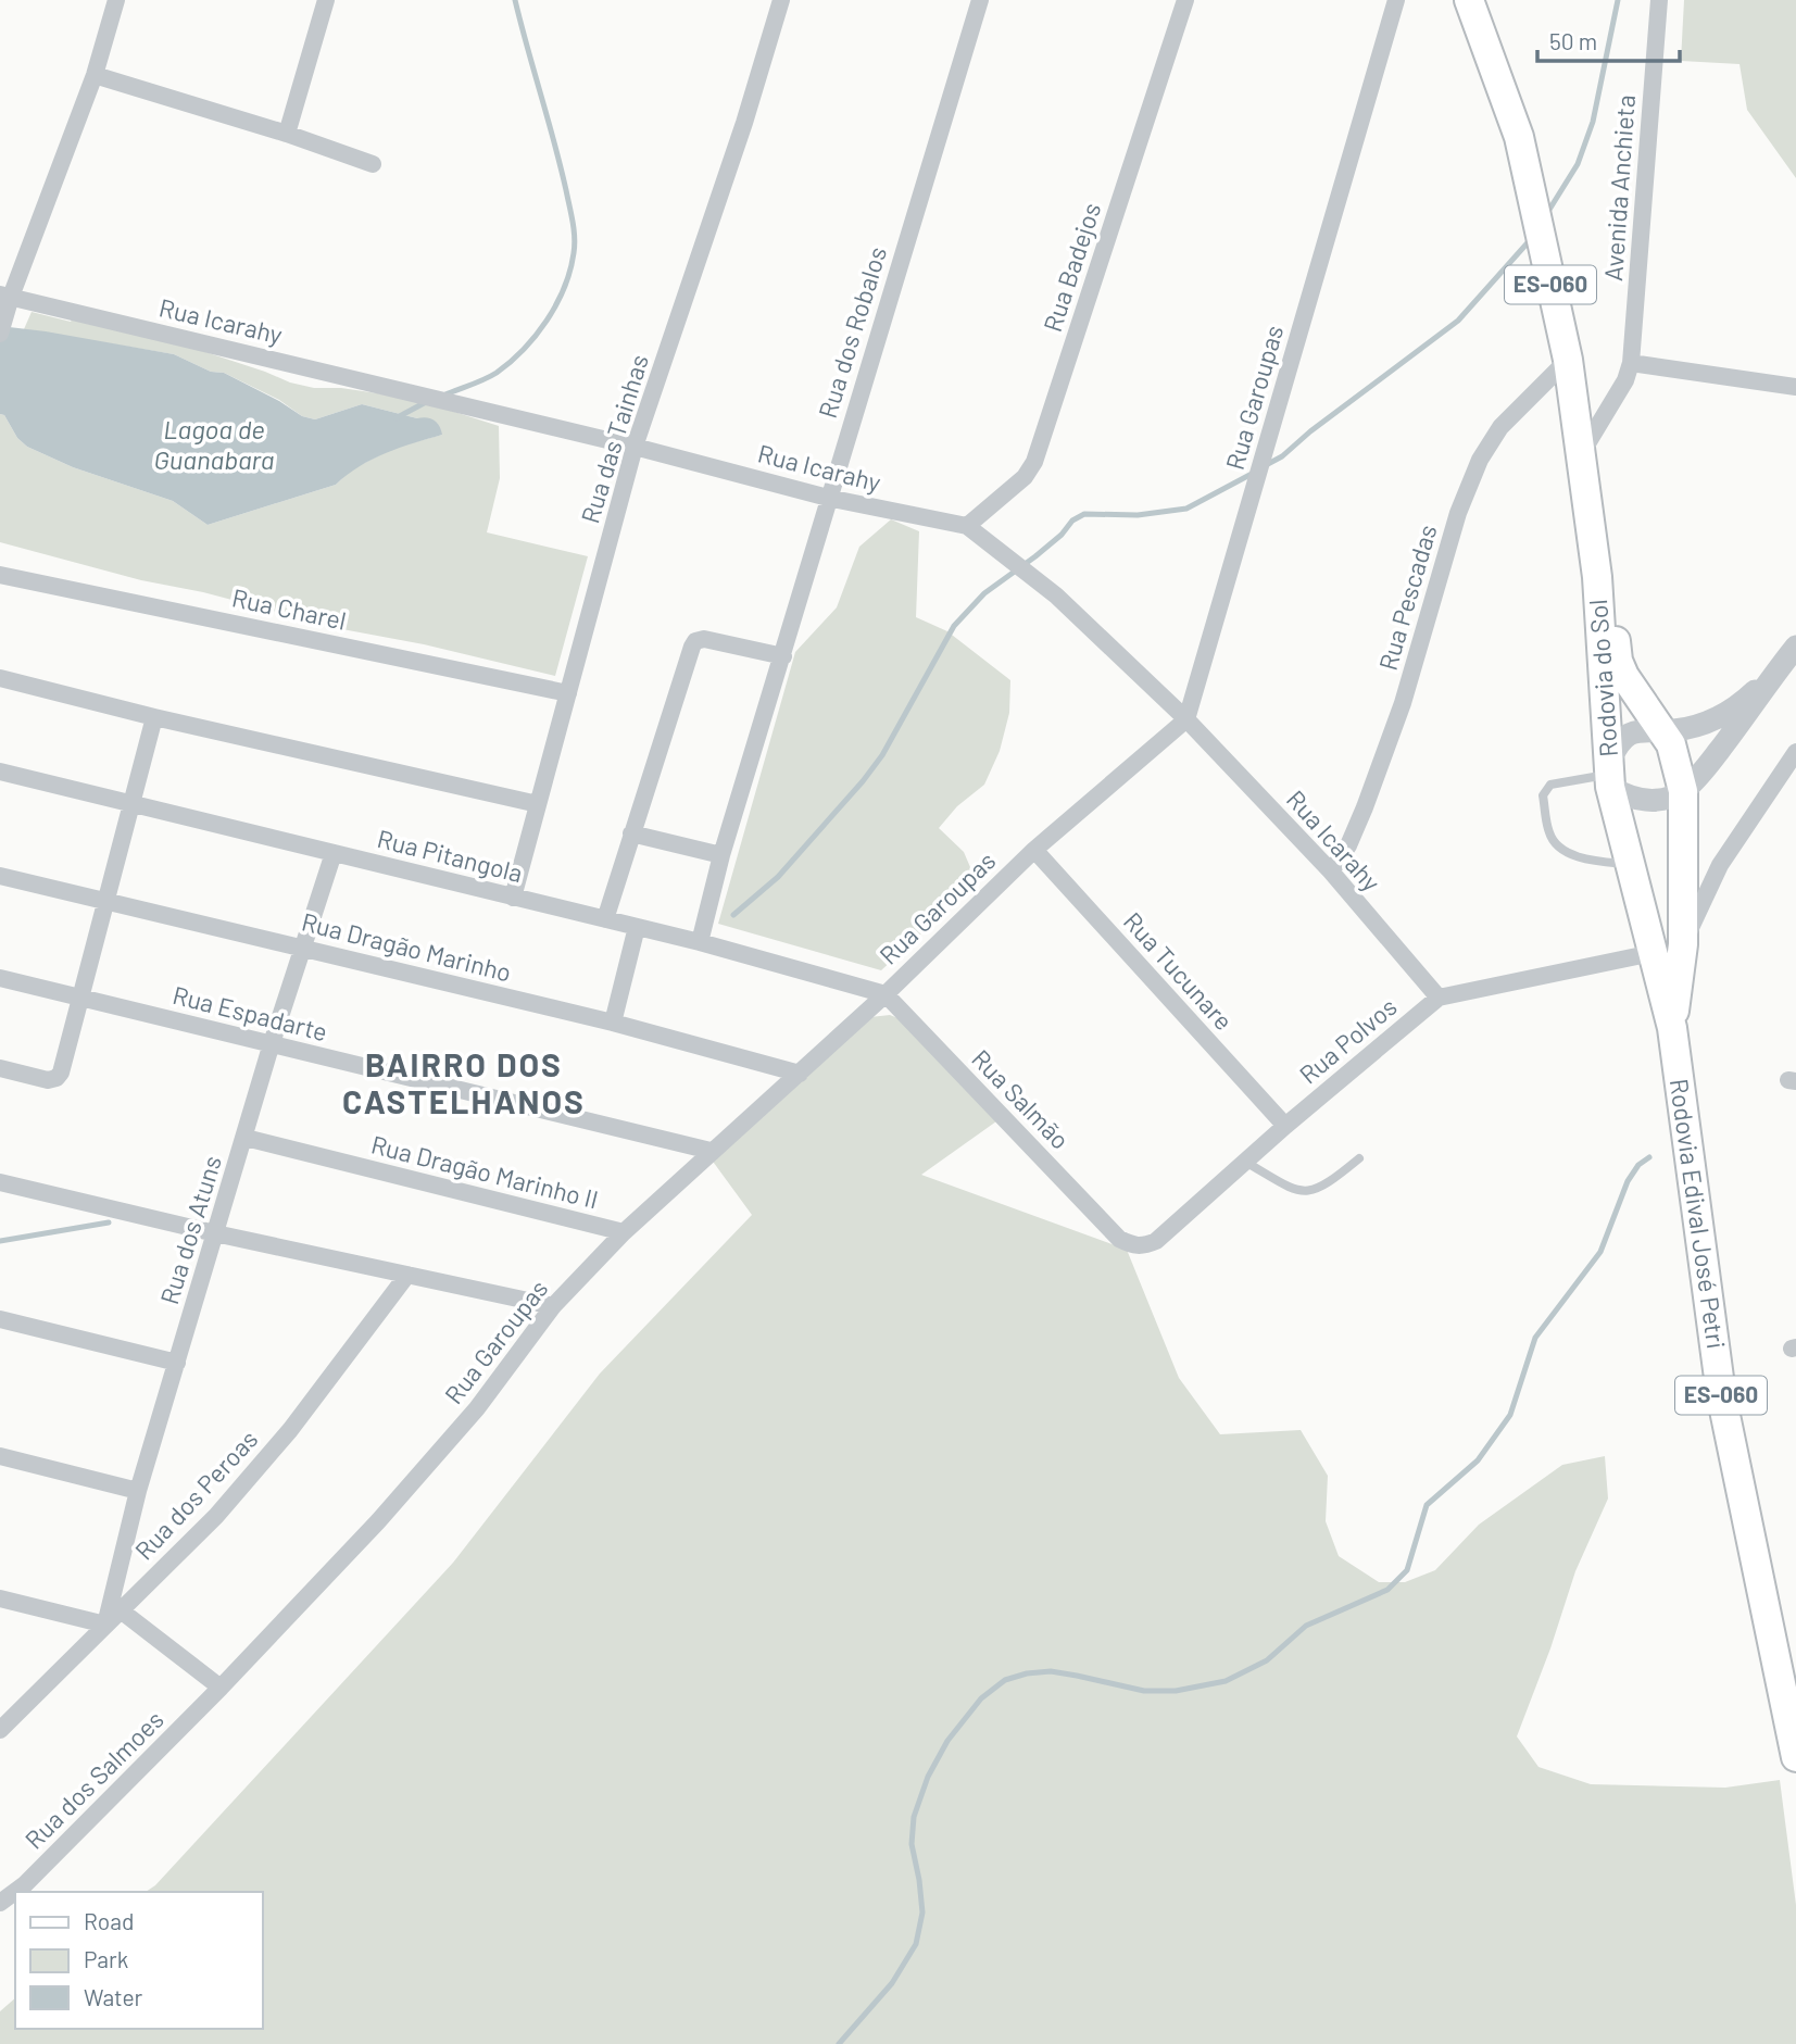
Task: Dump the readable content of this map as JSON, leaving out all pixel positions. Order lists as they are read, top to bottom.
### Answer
{
  "streets": {
    "main road": ["ES-060", "Rodovia do Sol", "Rodovia Edival José Petri"],
    "street": [
      "Avenida Anchieta",
      "Rua Badejos",
      "Rua Icarahy",
      "Rua dos Robalos",
      "Rua Garoupas",
      "Rua das Tainhas",
      "Rua Pescadas",
      "Rua Charel",
      "Rua Pitangola",
      "Rua Dragão Marinho",
      "Rua Tucunare",
      "Rua Espadarte",
      "Rua Polvos",
      "Rua Salmão",
      "Rua Dragão Marinho II",
      "Rua dos Atuns",
      "Rua dos Peroas",
      "Rua dos Salmoes"
    ]
  },
  "crossings": [
    ["Avenida Anchieta", "ES-060"],
    ["Rua Badejos", "Rua Icarahy"],
    ["ES-060", "Rua Pescadas"],
    ["ES-060", "Rodovia do Sol"],
    ["Rua Icarahy", "Rua dos Robalos"],
    ["Rua Icarahy", "Rua Garoupas"],
    ["Rua Icarahy", "Rua das Tainhas"],
    ["Rua Icarahy", "Rua Pescadas"],
    ["Rua Icarahy", "Rua Polvos"],
    ["Rua dos Robalos", "Rua Pitangola"],
    ["Rua Garoupas", "Rua Pitangola"],
    ["Rua Garoupas", "Rua Dragão Marinho"],
    ["Rua Garoupas", "Rua Tucunare"],
    ["Rua Garoupas", "Rua Espadarte"],
    ["Rua Garoupas", "Rua Salmão"],
    ["Rua Garoupas", "Rua Dragão Marinho II"],
    ["Rua Garoupas", "Rua dos Salmoes"],
    ["Rua das Tainhas", "Rua Charel"],
    ["Rua das Tainhas", "Rua Pitangola"],
    ["Rodovia do Sol", "Rua Polvos"],
    ["Rodovia do Sol", "Rodovia Edival José Petri"],
    ["Rua Pitangola", "Rua Salmão"],
    ["Rua Pitangola", "Rua dos Atuns"],
    ["Rua Dragão Marinho", "Rua dos Atuns"],
    ["Rua Tucunare", "Rua Polvos"],
    ["Rua Espadarte", "Rua dos Atuns"],
    ["Rua Polvos", "Rua Salmão"],
    ["Rua Dragão Marinho II", "Rua dos Atuns"],
    ["Rua dos Atuns", "Rua dos Peroas"]
  ],
  "districts": ["BAIRRO DOS CASTELHANOS"],
  "water": ["Lagoa de Guanabara"],
  "legend": ["Road", "Park", "Water"],
  "scale_bar": "50 m"
}
